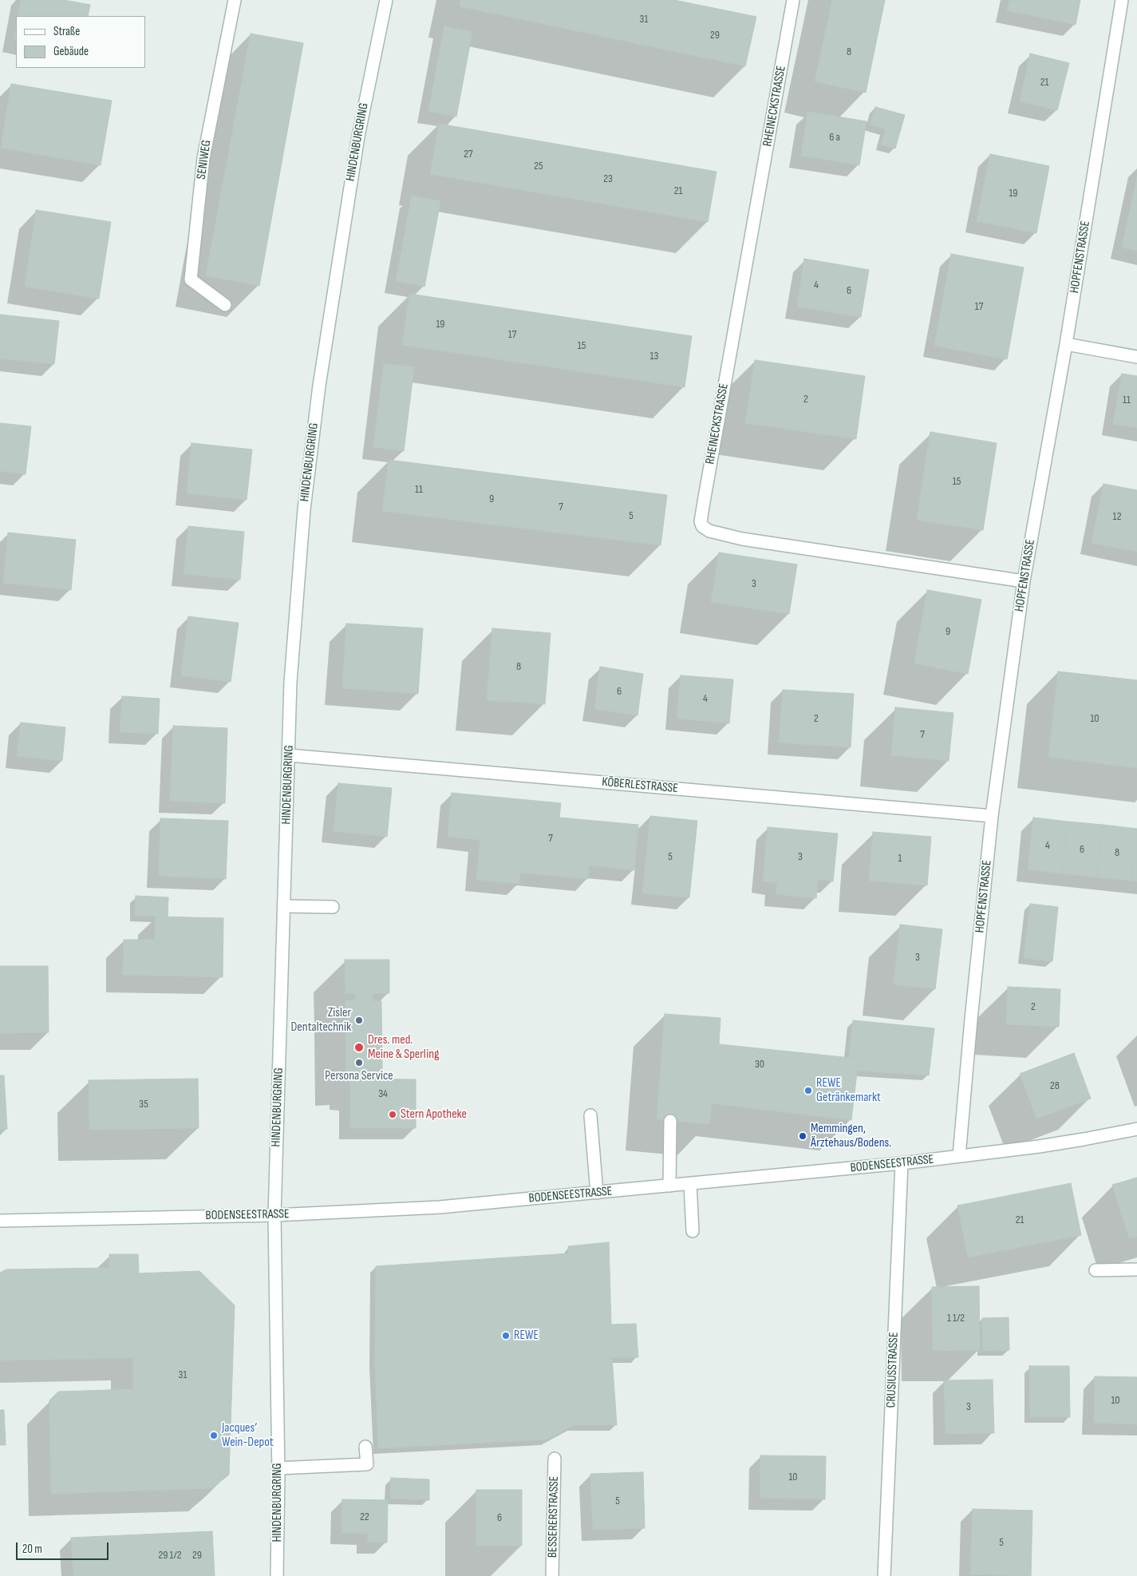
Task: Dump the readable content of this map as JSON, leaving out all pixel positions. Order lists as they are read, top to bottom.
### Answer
{
  "streets": {
    "street": [
      "RHEINECKSTRASSE",
      "HINDENBURGRING",
      "SENIWEG",
      "HOPFENSTRASSE",
      "KÖBERLESTRASSE",
      "BODENSEESTRASSE",
      "CRUSIUSSTRASSE",
      "BESSERERSTRASSE"
    ]
  },
  "crossings": [
    ["RHEINECKSTRASSE", "HOPFENSTRASSE"],
    ["HINDENBURGRING", "KÖBERLESTRASSE"],
    ["HINDENBURGRING", "BODENSEESTRASSE"],
    ["HOPFENSTRASSE", "KÖBERLESTRASSE"],
    ["HOPFENSTRASSE", "BODENSEESTRASSE"],
    ["BODENSEESTRASSE", "CRUSIUSSTRASSE"]
  ],
  "places": [
    "Zisler Dentaltechnik",
    "Dres. med. Meine & Sperling",
    "Persona Service",
    "REWE Getränkemarkt",
    "Stern Apotheke",
    "Memmingen, Ärztehaus/Bodens.",
    "REWE",
    "Jacques’ Wein-Depot"
  ],
  "house_numbers": [
    "31",
    "29",
    "8",
    "21",
    "6 a",
    "27",
    "25",
    "23",
    "21",
    "19",
    "4",
    "6",
    "17",
    "19",
    "17",
    "15",
    "13",
    "2",
    "11",
    "15",
    "11",
    "9",
    "7",
    "5",
    "12",
    "3",
    "9",
    "8",
    "6",
    "4",
    "2",
    "10",
    "7",
    "7",
    "4",
    "6",
    "8",
    "5",
    "3",
    "1",
    "3",
    "2",
    "30",
    "28",
    "34",
    "35",
    "21",
    "1 1/2",
    "31",
    "10",
    "3",
    "10",
    "5",
    "22",
    "6",
    "5",
    "29 1/2",
    "29"
  ],
  "legend": ["Straße", "Gebäude"],
  "scale_bar": "20 m"
}
